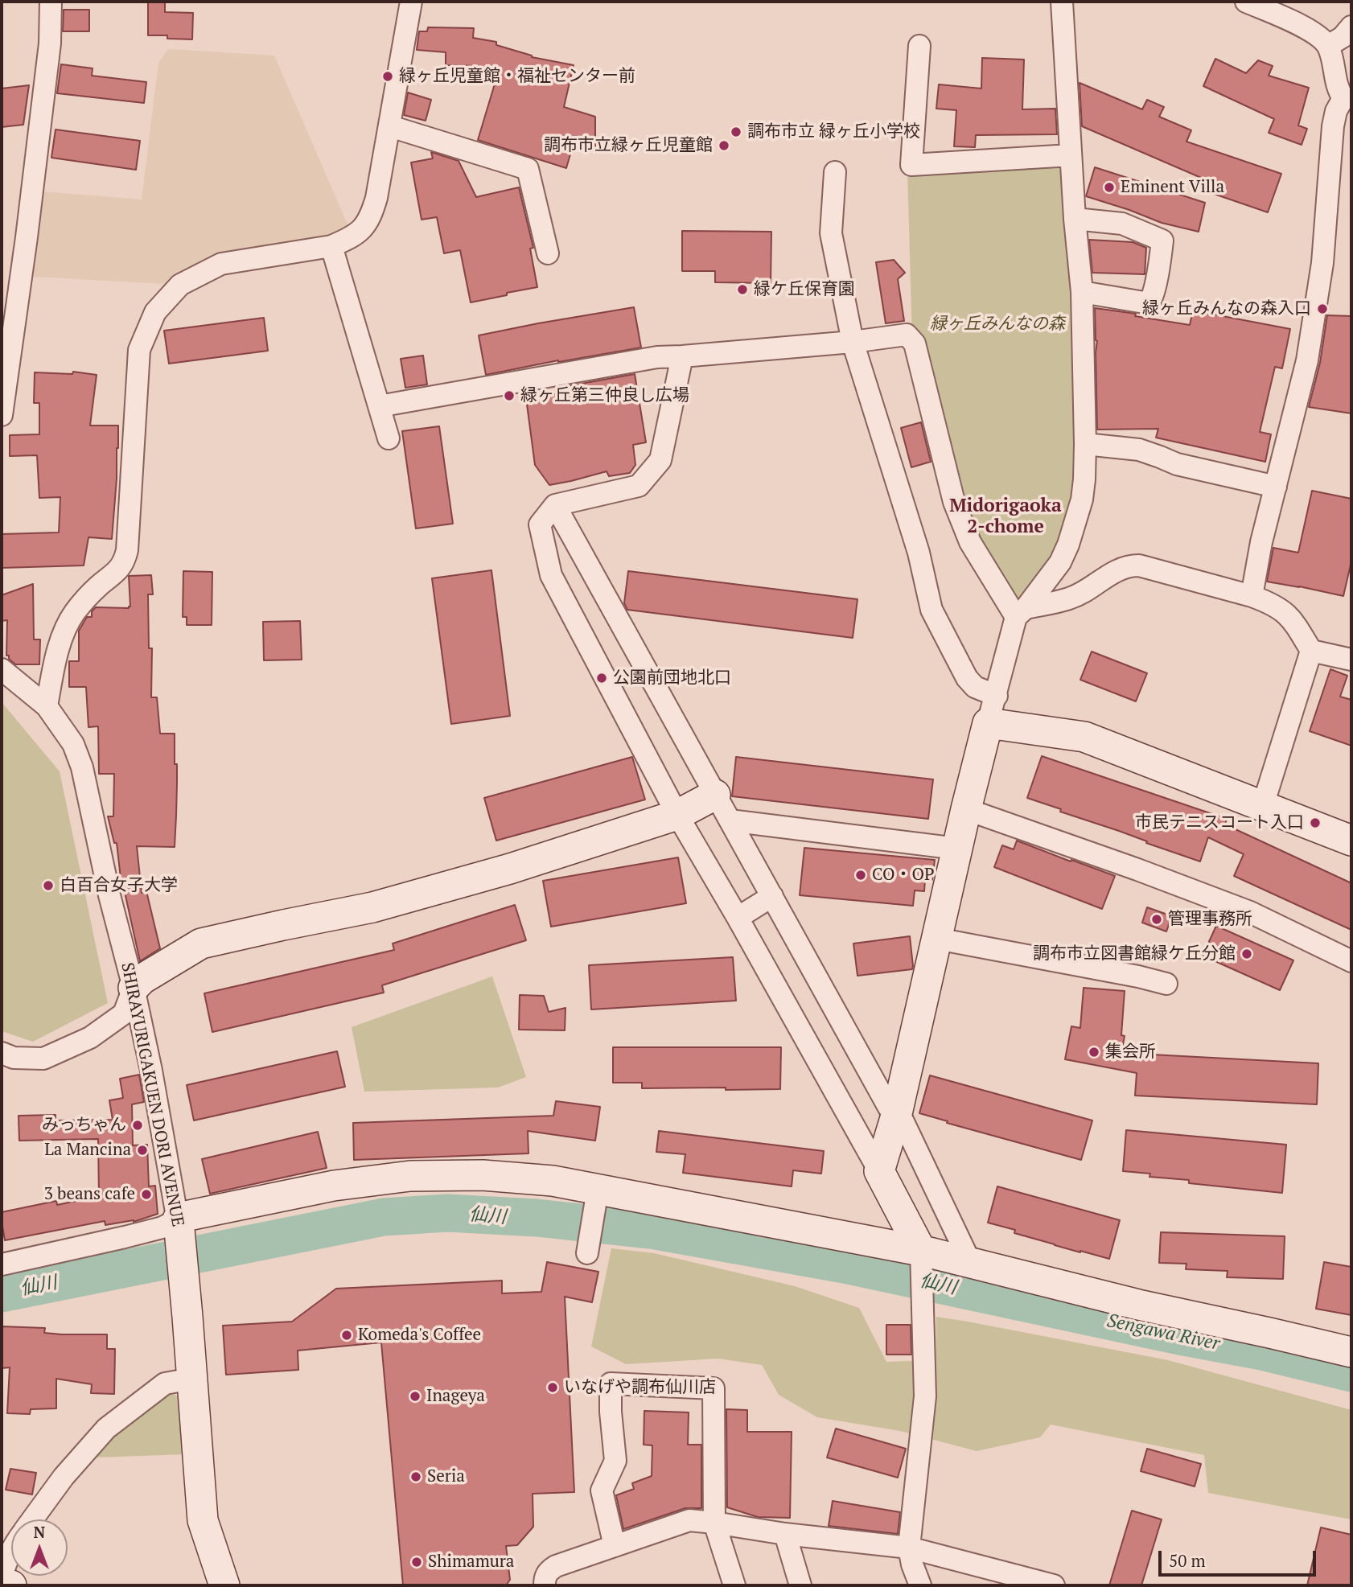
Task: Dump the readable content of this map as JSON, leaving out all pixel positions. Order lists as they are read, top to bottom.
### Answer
{
  "streets": {
    "street": ["SHIRAYURIGAKUEN DORI AVENUE"]
  },
  "districts": ["Midorigaoka 2-chome"],
  "water": ["仙川", "Sengawa River"],
  "parks": ["緑ヶ丘みんなの森"],
  "places": [
    "緑ヶ丘児童館・福祉センター前",
    "調布市立 緑ヶ丘小学校",
    "調布市立緑ヶ丘児童館",
    "Eminent Villa",
    "緑ケ丘保育園",
    "緑ヶ丘みんなの森入口",
    "緑ヶ丘第三仲良し広場",
    "公園前団地北口",
    "市民テニスコート入口",
    "CO・OP",
    "白百合女子大学",
    "管理事務所",
    "調布市立図書館緑ケ丘分館",
    "集会所",
    "みっちゃん",
    "La Mancina",
    "3 beans cafe",
    "Komeda's Coffee",
    "いなげや調布仙川店",
    "Inageya",
    "Seria",
    "Shimamura"
  ],
  "scale_bar": "50 m",
  "north": "top"
}
